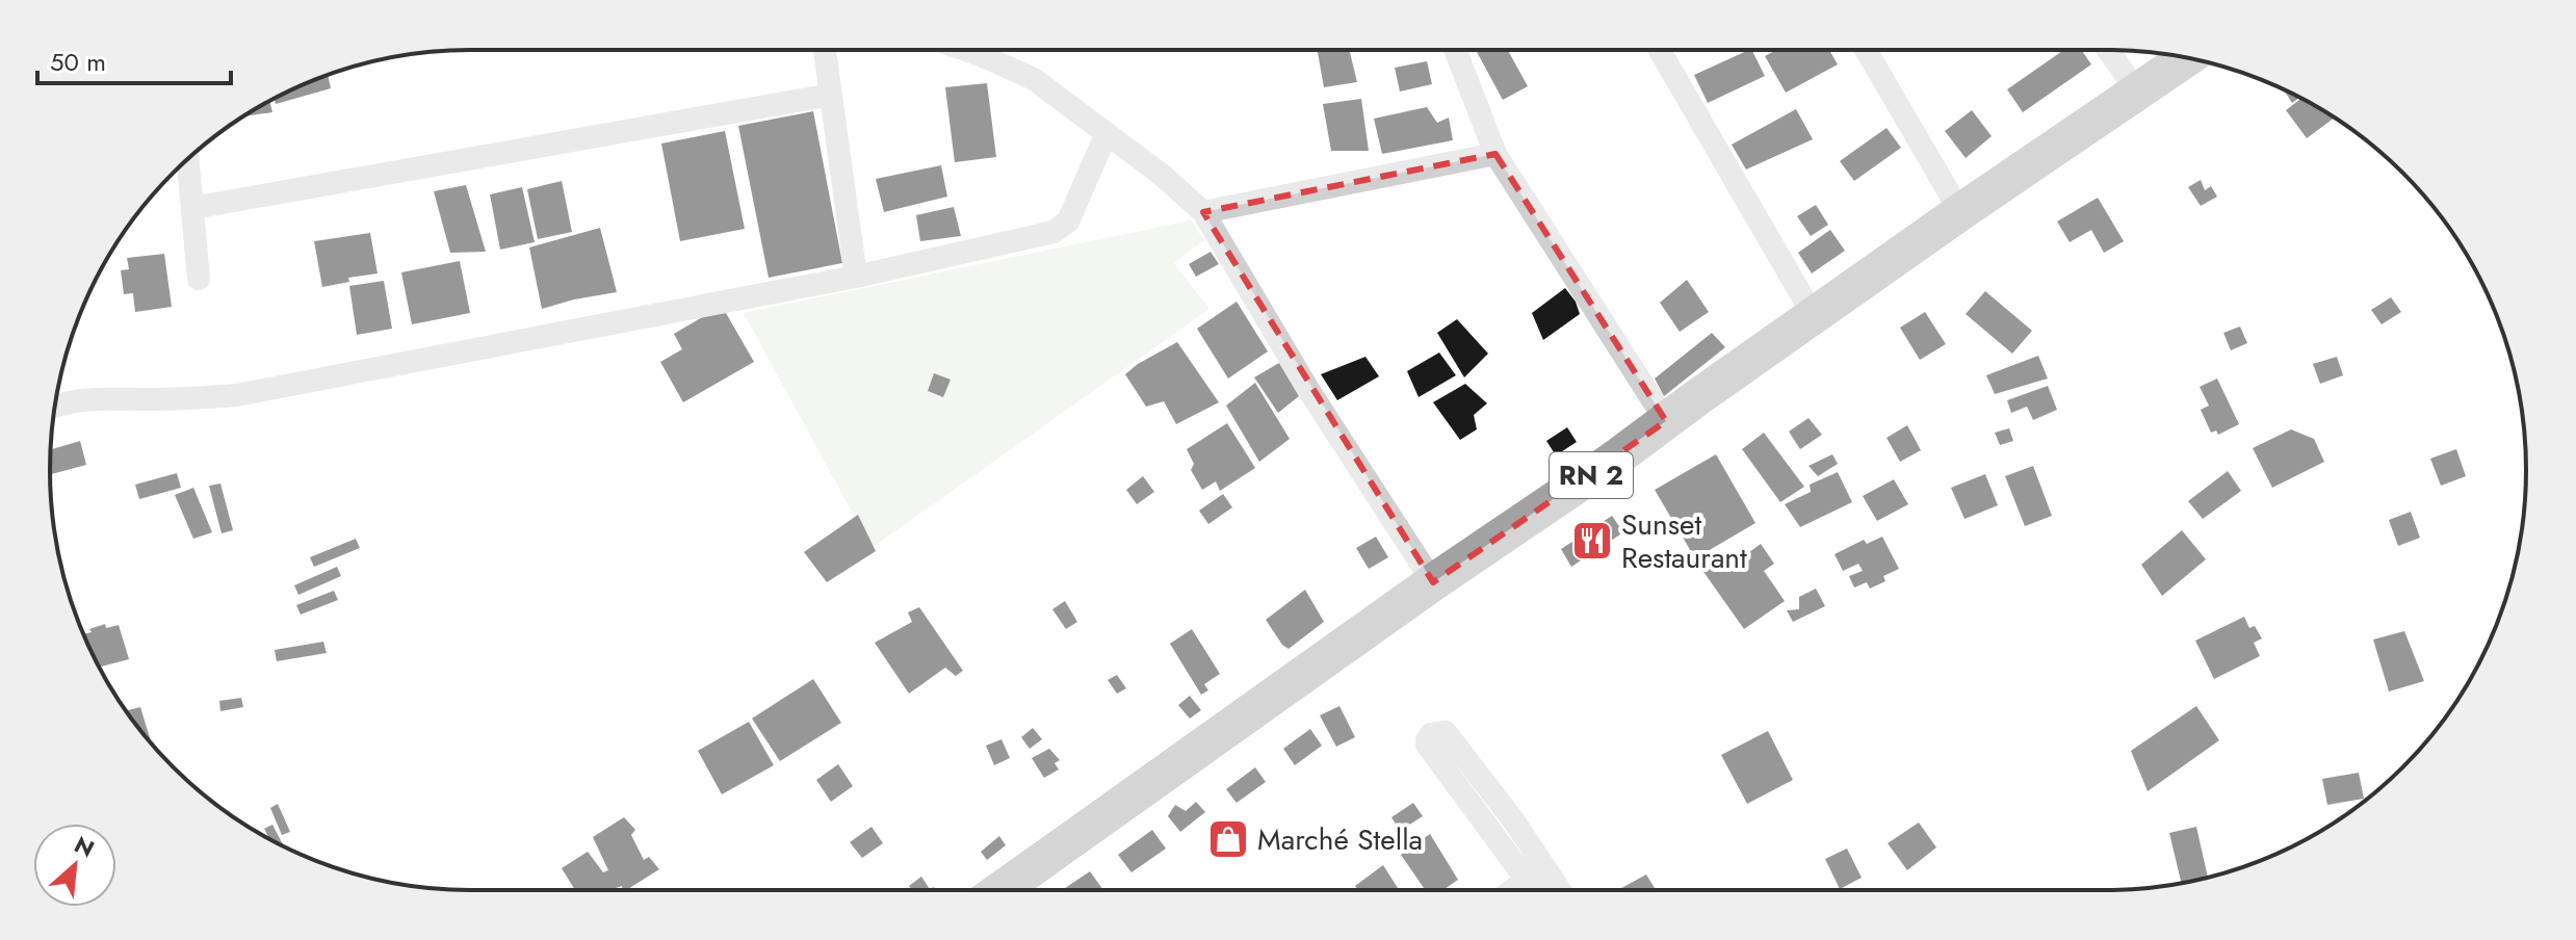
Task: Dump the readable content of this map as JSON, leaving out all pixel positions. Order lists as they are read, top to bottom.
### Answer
{
  "streets": {
    "highway": ["RN 2"]
  },
  "places": {
    "restaurant": ["Sunset Restaurant"],
    "shop": ["Marché Stella"]
  },
  "scale_bar": "50 m",
  "north": "top right"
}
